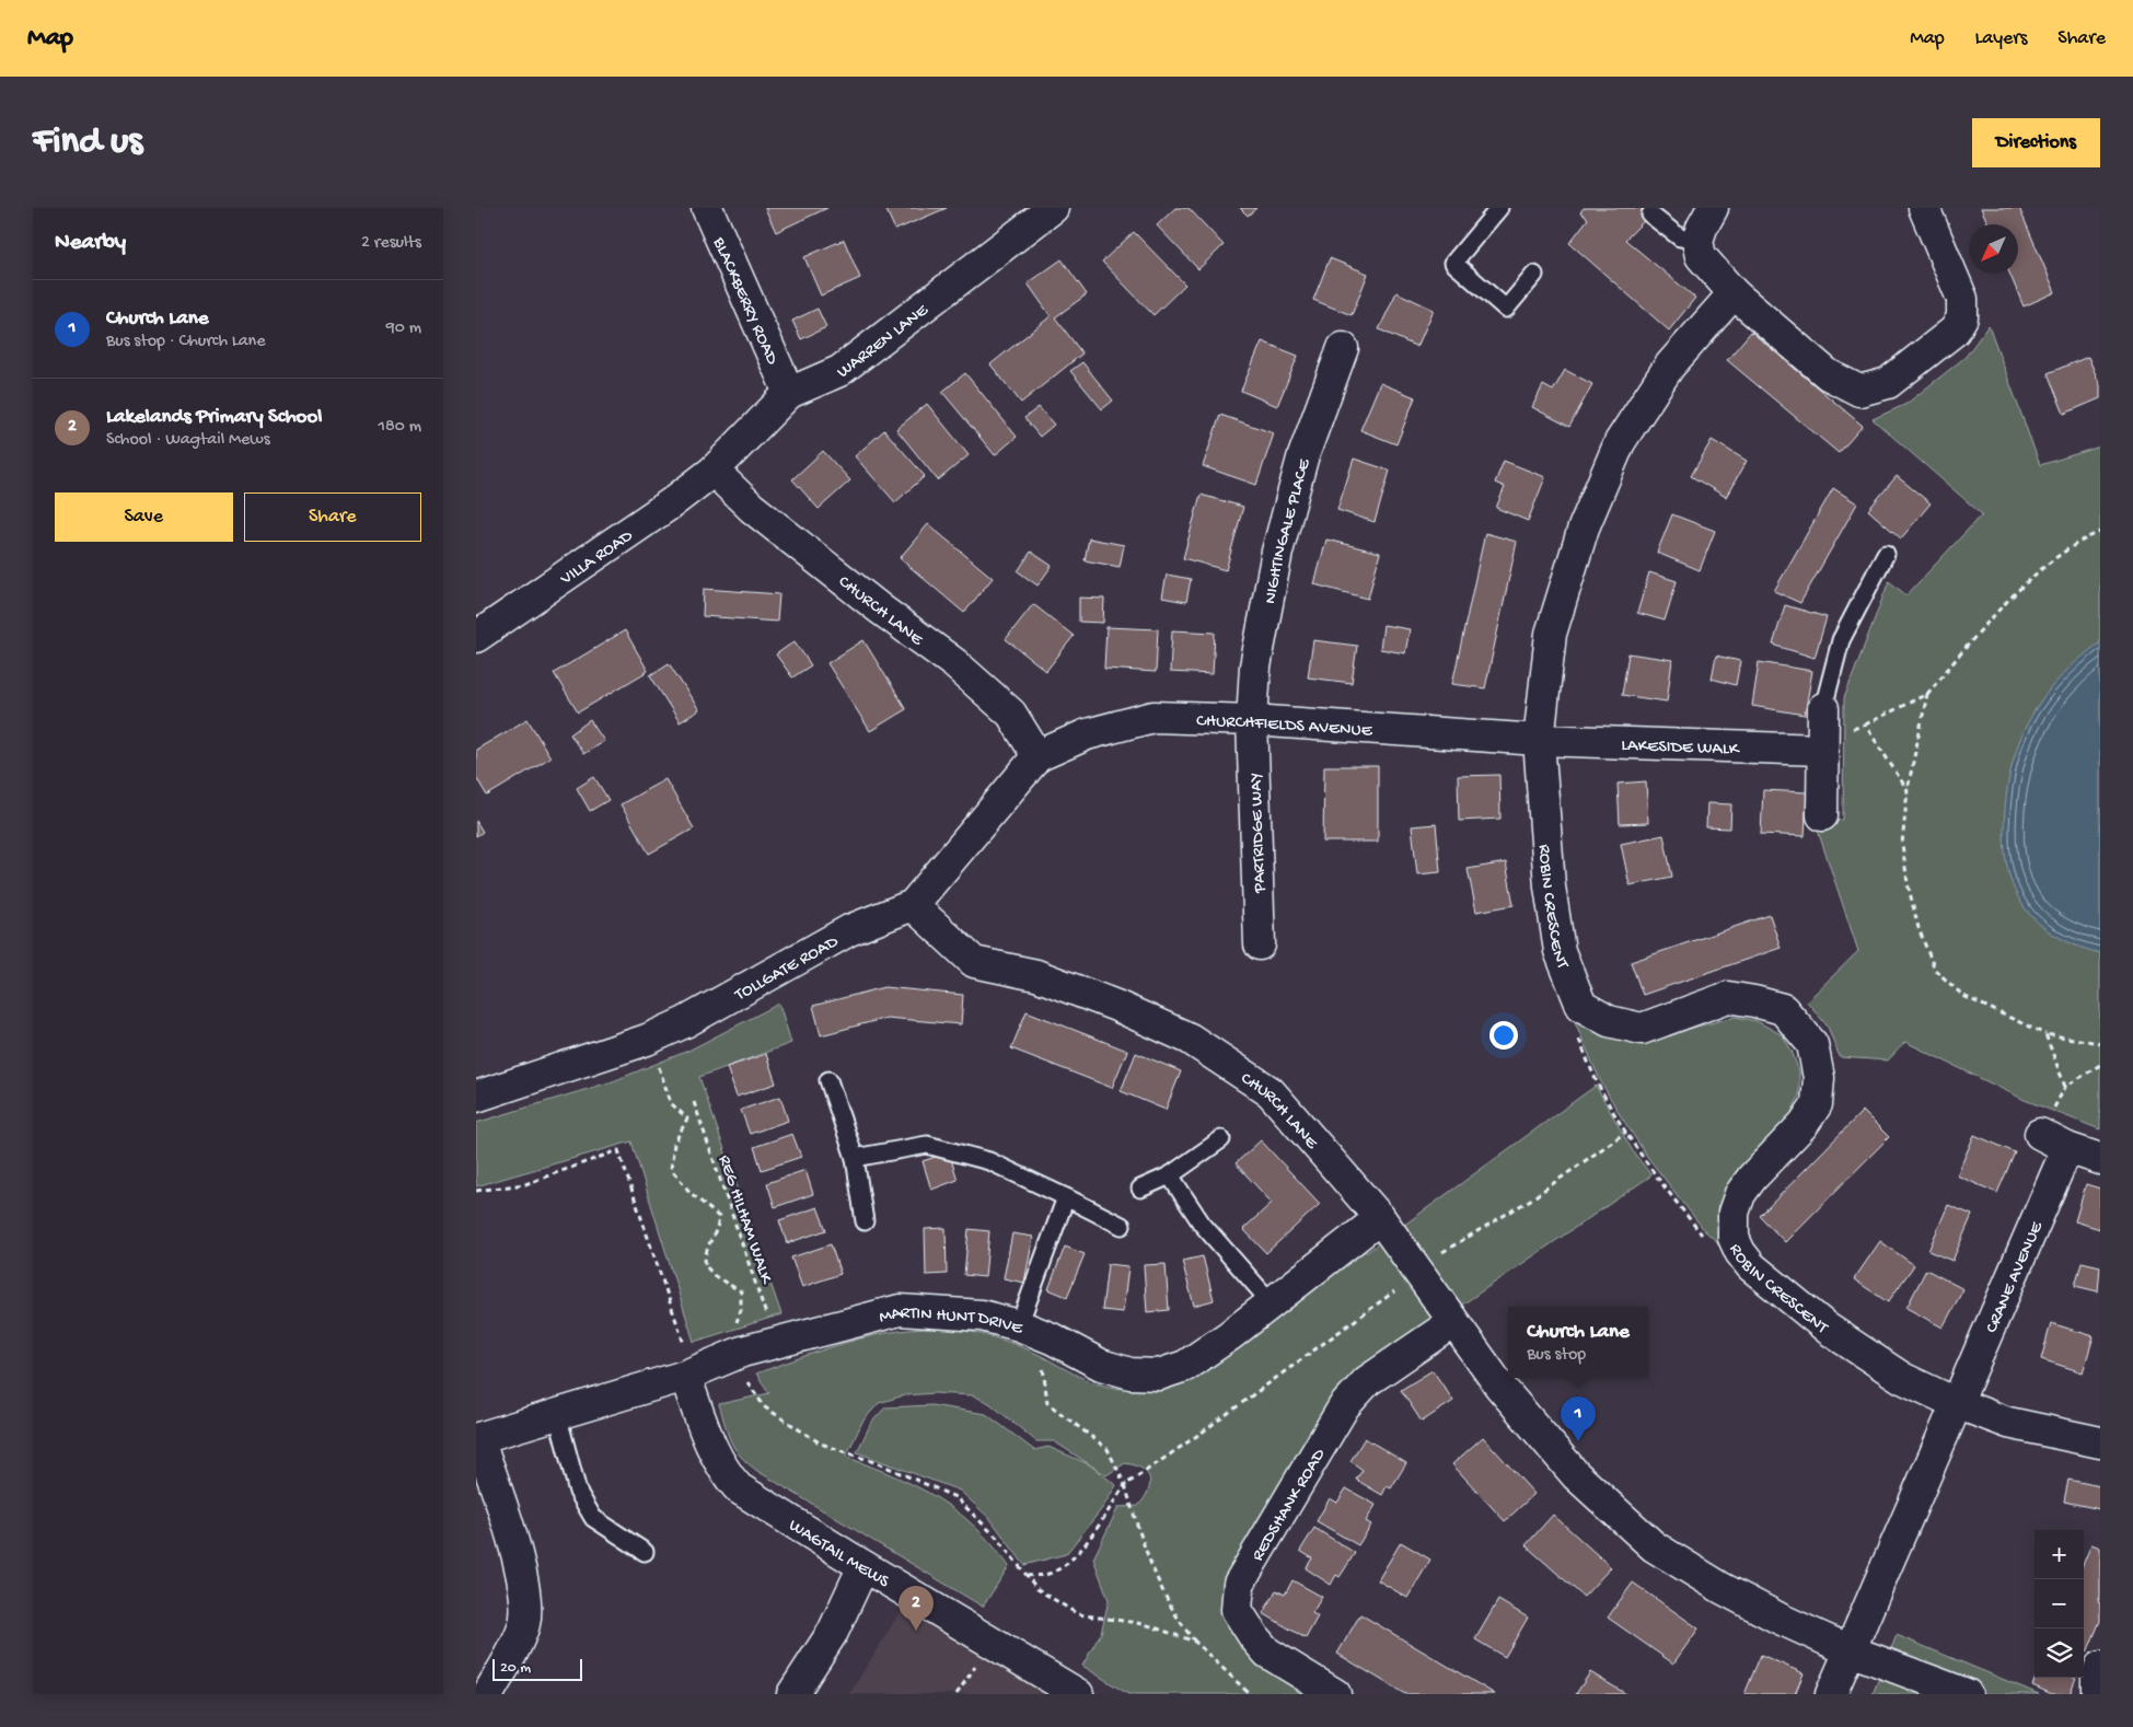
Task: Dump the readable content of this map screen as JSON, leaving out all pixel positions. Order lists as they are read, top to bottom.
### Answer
{
  "streets": {
    "street": [
      "BLACKBERRY ROAD",
      "WARREN LANE",
      "NIGHTINGALE PLACE",
      "VILLA ROAD",
      "CHURCH LANE",
      "CHURCHFIELDS AVENUE",
      "LAKESIDE WALK",
      "PARTRIDGE WAY",
      "ROBIN CRESCENT",
      "TOLLGATE ROAD",
      "CRANE AVENUE",
      "MARTIN HUNT DRIVE",
      "REDSHANK ROAD",
      "WAGTAIL MEWS"
    ],
    "path": ["REG HILHAM WALK"]
  },
  "crossings": [
    ["BLACKBERRY ROAD", "WARREN LANE"],
    ["WARREN LANE", "VILLA ROAD"],
    ["WARREN LANE", "CHURCH LANE"],
    ["NIGHTINGALE PLACE", "CHURCHFIELDS AVENUE"],
    ["NIGHTINGALE PLACE", "PARTRIDGE WAY"],
    ["VILLA ROAD", "CHURCH LANE"],
    ["CHURCH LANE", "CHURCHFIELDS AVENUE"],
    ["CHURCH LANE", "TOLLGATE ROAD"],
    ["CHURCH LANE", "CRANE AVENUE"],
    ["CHURCH LANE", "MARTIN HUNT DRIVE"],
    ["CHURCH LANE", "REDSHANK ROAD"],
    ["CHURCHFIELDS AVENUE", "LAKESIDE WALK"],
    ["CHURCHFIELDS AVENUE", "PARTRIDGE WAY"],
    ["CHURCHFIELDS AVENUE", "ROBIN CRESCENT"],
    ["CHURCHFIELDS AVENUE", "TOLLGATE ROAD"],
    ["LAKESIDE WALK", "ROBIN CRESCENT"],
    ["ROBIN CRESCENT", "CRANE AVENUE"],
    ["REG HILHAM WALK", "MARTIN HUNT DRIVE"],
    ["MARTIN HUNT DRIVE", "WAGTAIL MEWS"]
  ],
  "scale_bar": "20 m",
  "north": "bottom left",
  "page": {
    "header": "Map",
    "nav": ["Map", "Layers", "Share"],
    "buttons": [
      "Directions",
      ["Save", "Share"]
    ],
    "title": "Find us",
    "heading": ["Nearby", "2 results"],
    "list": [
      {
        "mark": "1",
        "name": "Church Lane",
        "note": "Bus stop · Church Lane",
        "value": "90 m"
      },
      {
        "mark": "2",
        "name": "Lakelands Primary School",
        "note": "School · Wagtail Mews",
        "value": "180 m"
      }
    ],
    "popup": ["Church Lane", "Bus stop"],
    "pins": ["1", "2"],
    "map_buttons": ["+", "−"],
    "scale": "20 m"
  }
}
